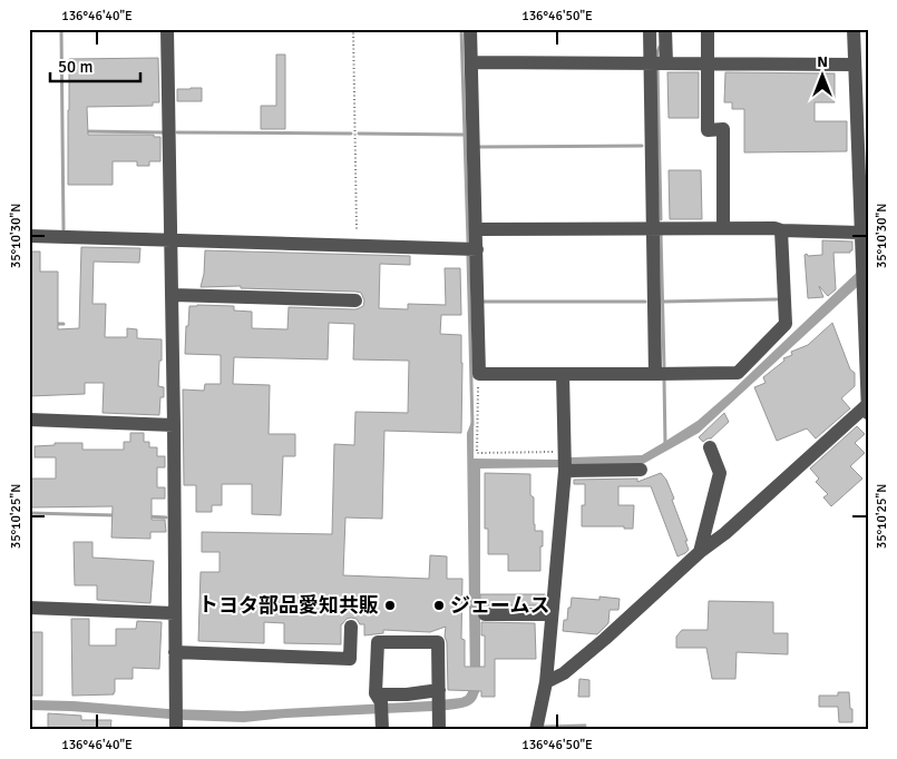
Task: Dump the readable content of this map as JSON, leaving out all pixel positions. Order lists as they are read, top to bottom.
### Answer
{
  "places": ["トヨタ部品愛知共販", "ジェームス"],
  "scale_bar": "50 m",
  "north": "top",
  "coordinates": [
    "136°46'40\"E",
    "136°46'50\"E",
    "35°10'30\"N",
    "35°10'25\"N"
  ]
}
